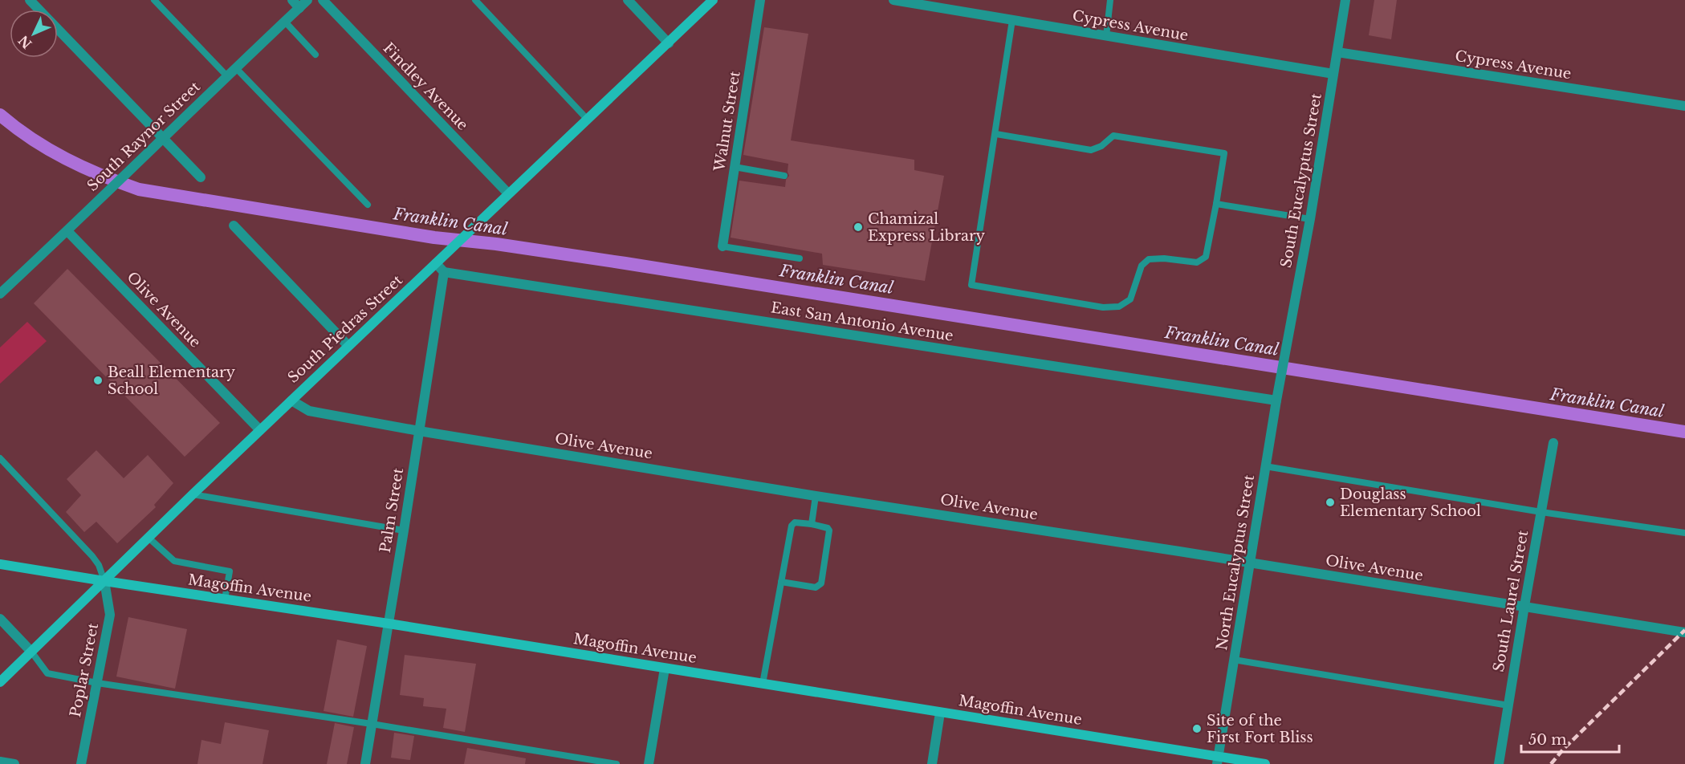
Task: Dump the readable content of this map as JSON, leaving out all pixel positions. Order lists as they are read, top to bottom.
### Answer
{
  "streets": {
    "street": [
      "Cypress Avenue",
      "Findley Avenue",
      "Walnut Street",
      "South Raynor Street",
      "South Eucalyptus Street",
      "Olive Avenue",
      "East San Antonio Avenue",
      "South Piedras Street",
      "Palm Street",
      "North Eucalyptus Street",
      "Magoffin Avenue",
      "South Laurel Street",
      "Poplar Street"
    ]
  },
  "crossings": [
    ["Cypress Avenue", "South Eucalyptus Street"],
    ["Findley Avenue", "South Piedras Street"],
    ["South Raynor Street", "Olive Avenue"],
    ["South Eucalyptus Street", "North Eucalyptus Street"],
    ["Olive Avenue", "South Piedras Street"],
    ["Olive Avenue", "Palm Street"],
    ["Olive Avenue", "North Eucalyptus Street"],
    ["Olive Avenue", "South Laurel Street"],
    ["East San Antonio Avenue", "Palm Street"],
    ["East San Antonio Avenue", "North Eucalyptus Street"],
    ["South Piedras Street", "Magoffin Avenue"],
    ["South Piedras Street", "Poplar Street"],
    ["Palm Street", "Magoffin Avenue"],
    ["North Eucalyptus Street", "Magoffin Avenue"],
    ["Magoffin Avenue", "Poplar Street"]
  ],
  "water": ["Franklin Canal"],
  "places": [
    "Chamizal Express Library",
    "Beall Elementary School",
    "Douglass Elementary School",
    "Site of the First Fort Bliss"
  ],
  "scale_bar": "50 m",
  "north": "bottom left"
}
